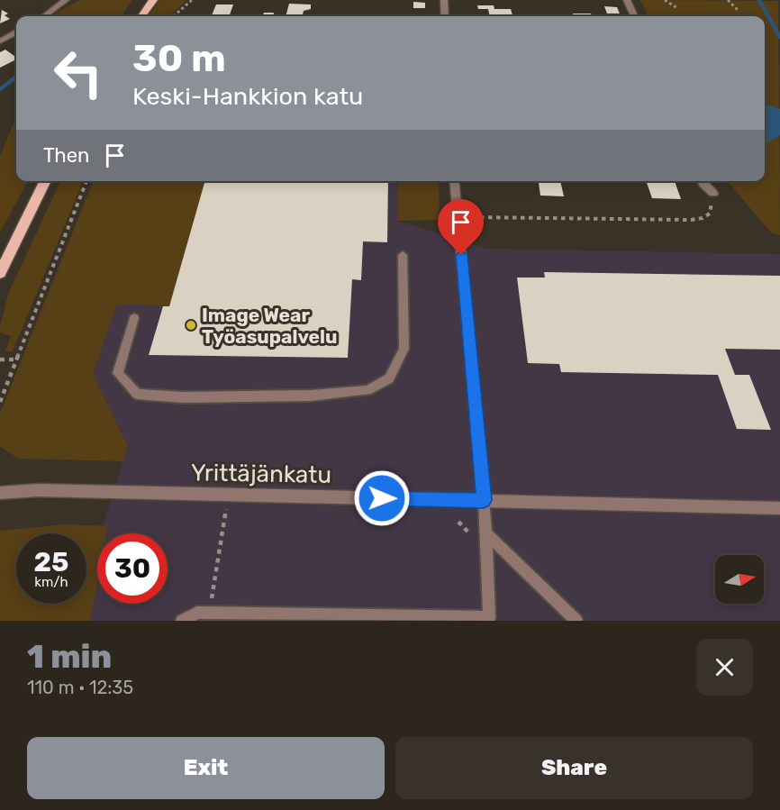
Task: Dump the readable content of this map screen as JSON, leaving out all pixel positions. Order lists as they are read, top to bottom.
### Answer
{
  "streets": {
    "street": ["Yrittäjänkatu"]
  },
  "places": ["Image Wear Työasupalvelu"],
  "north": "right",
  "page": {
    "turn": ["30 m", "Keski-Hankkion katu"],
    "then": "Then",
    "speed": "25 km/h",
    "limit": "30",
    "heading": ["1 min", "110 m · 12:35"],
    "buttons": ["Exit", "Share"]
  }
}
